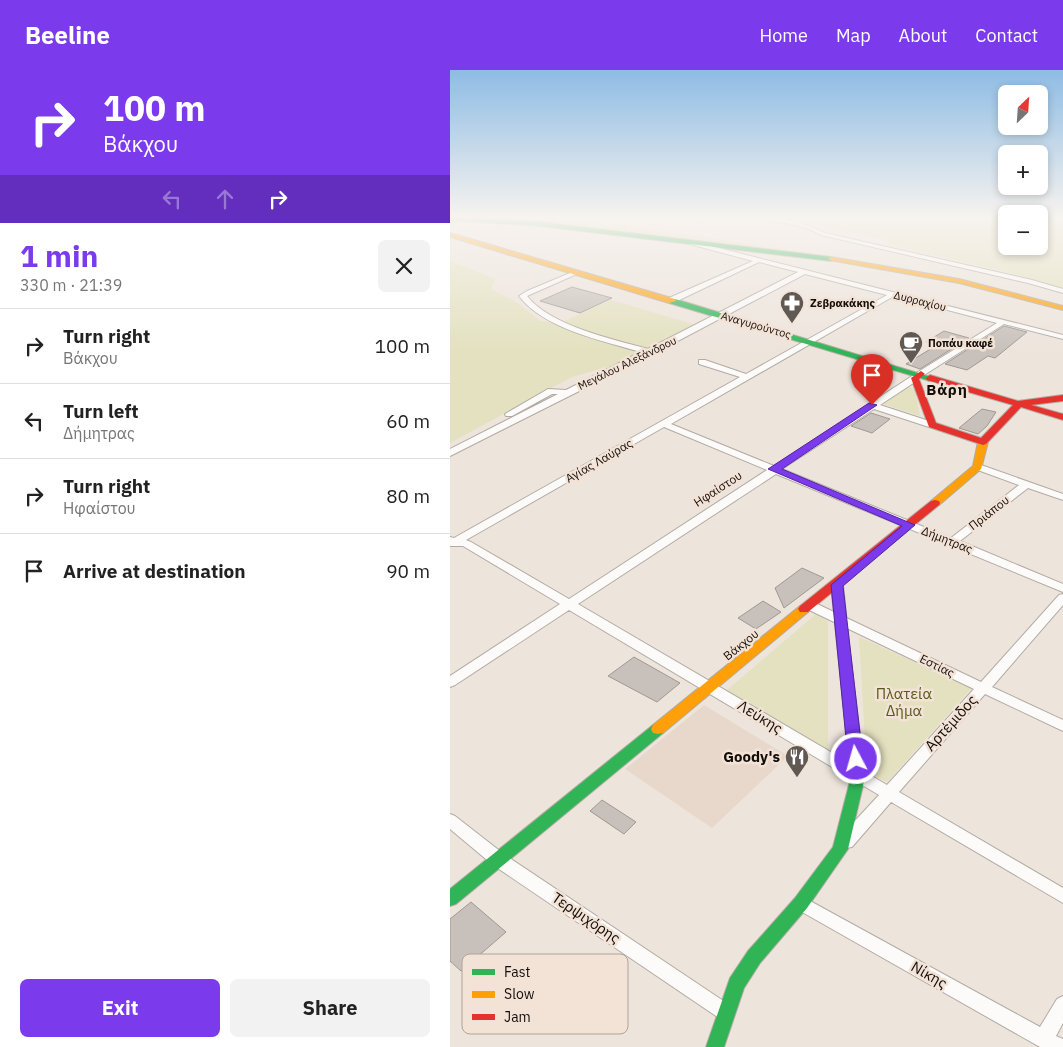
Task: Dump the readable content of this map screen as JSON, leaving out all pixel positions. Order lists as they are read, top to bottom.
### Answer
{
  "streets": {
    "main road": ["Αναγυρούντος", "Βάκχου"],
    "street": [
      "Δυρραχίου",
      "Μεγάλου Αλεξάνδρου",
      "Αγίας Λαύρας",
      "Ηφαίστου",
      "Πριάπου",
      "Δήμητρας",
      "Εστίας",
      "Λεύκης",
      "Αρτέμιδος",
      "Τερψιχόρης",
      "Νίκης"
    ]
  },
  "crossings": [
    ["Δυρραχίου", "Μεγάλου Αλεξάνδρου"],
    ["Δυρραχίου", "Αγίας Λαύρας"],
    ["Δυρραχίου", "Ηφαίστου"],
    ["Αναγυρούντος", "Μεγάλου Αλεξάνδρου"],
    ["Αναγυρούντος", "Αγίας Λαύρας"],
    ["Αναγυρούντος", "Ηφαίστου"],
    ["Αγίας Λαύρας", "Δήμητρας"],
    ["Αγίας Λαύρας", "Λεύκης"],
    ["Ηφαίστου", "Δήμητρας"],
    ["Ηφαίστου", "Λεύκης"],
    ["Πριάπου", "Δήμητρας"],
    ["Δήμητρας", "Βάκχου"],
    ["Βάκχου", "Εστίας"],
    ["Βάκχου", "Λεύκης"],
    ["Βάκχου", "Τερψιχόρης"],
    ["Εστίας", "Αρτέμιδος"],
    ["Λεύκης", "Αρτέμιδος"]
  ],
  "districts": ["Βάρη"],
  "parks": ["Πλατεία Δήμα"],
  "places": {
    "pharmacy": ["Ζεβρακάκης"],
    "cafe": ["Ποπάυ καφέ"],
    "restaurant": ["Goody's"]
  },
  "legend": ["Fast", "Slow", "Jam"],
  "north": "top right",
  "page": {
    "header": "Beeline",
    "nav": [
      "Home",
      "Map",
      "About",
      "Contact"
    ],
    "turn": ["100 m", "Βάκχου"],
    "map_buttons": ["+", "−"],
    "heading": ["1 min", "330 m · 21:39"],
    "list": [
      {
        "name": "Turn right",
        "note": "Βάκχου",
        "value": "100 m"
      },
      {
        "name": "Turn left",
        "note": "Δήμητρας",
        "value": "60 m"
      },
      {
        "name": "Turn right",
        "note": "Ηφαίστου",
        "value": "80 m"
      },
      {
        "name": "Arrive at destination",
        "value": "90 m"
      }
    ],
    "buttons": ["Exit", "Share"]
  }
}
